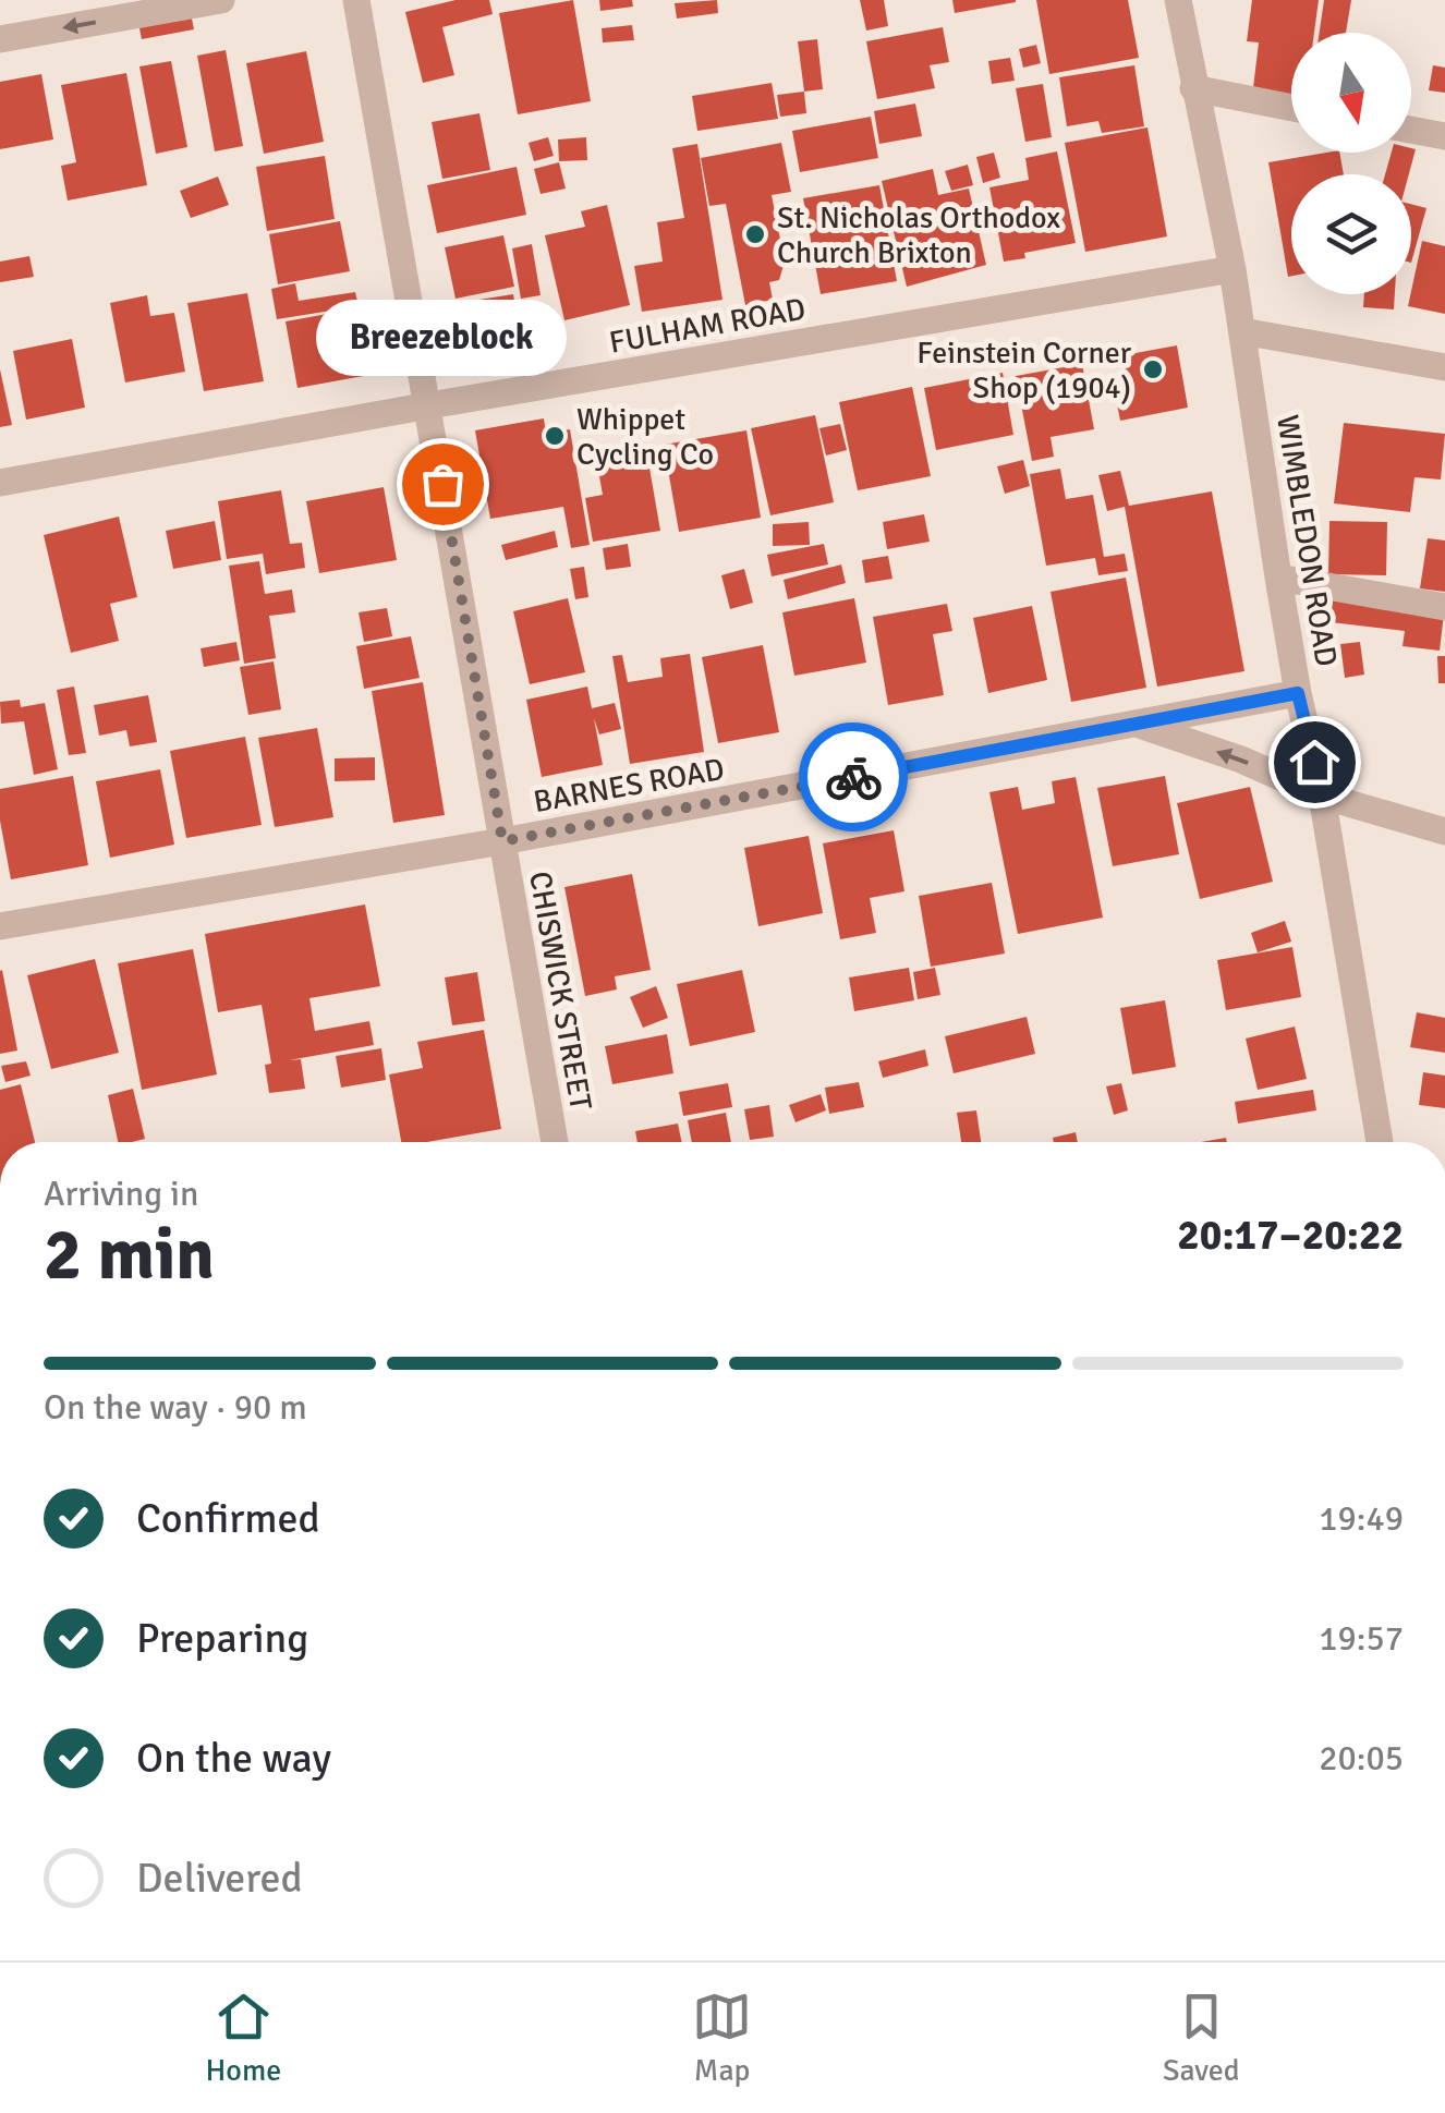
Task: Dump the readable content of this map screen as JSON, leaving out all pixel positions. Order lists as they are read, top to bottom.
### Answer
{
  "streets": {
    "street": [
      "FULHAM ROAD",
      "WIMBLEDON ROAD",
      "BARNES ROAD",
      "CHISWICK STREET"
    ]
  },
  "crossings": [
    ["FULHAM ROAD", "WIMBLEDON ROAD"],
    ["FULHAM ROAD", "CHISWICK STREET"],
    ["WIMBLEDON ROAD", "BARNES ROAD"],
    ["BARNES ROAD", "CHISWICK STREET"]
  ],
  "places": [
    "St. Nicholas Orthodox Church Brixton",
    "Feinstein Corner Shop (1904)",
    "Whippet Cycling Co",
    "Breezeblock"
  ],
  "north": "bottom",
  "page": {
    "bubble": "Breezeblock",
    "heading": ["2 min", "Arriving in", "20:17–20:22"],
    "bar": "On the way · 90 m",
    "list": [
      ["Confirmed", "19:49"],
      ["Preparing", "19:57"],
      ["On the way", "20:05"],
      "Delivered"
    ],
    "tabs": ["Home", "Map", "Saved"]
  }
}
